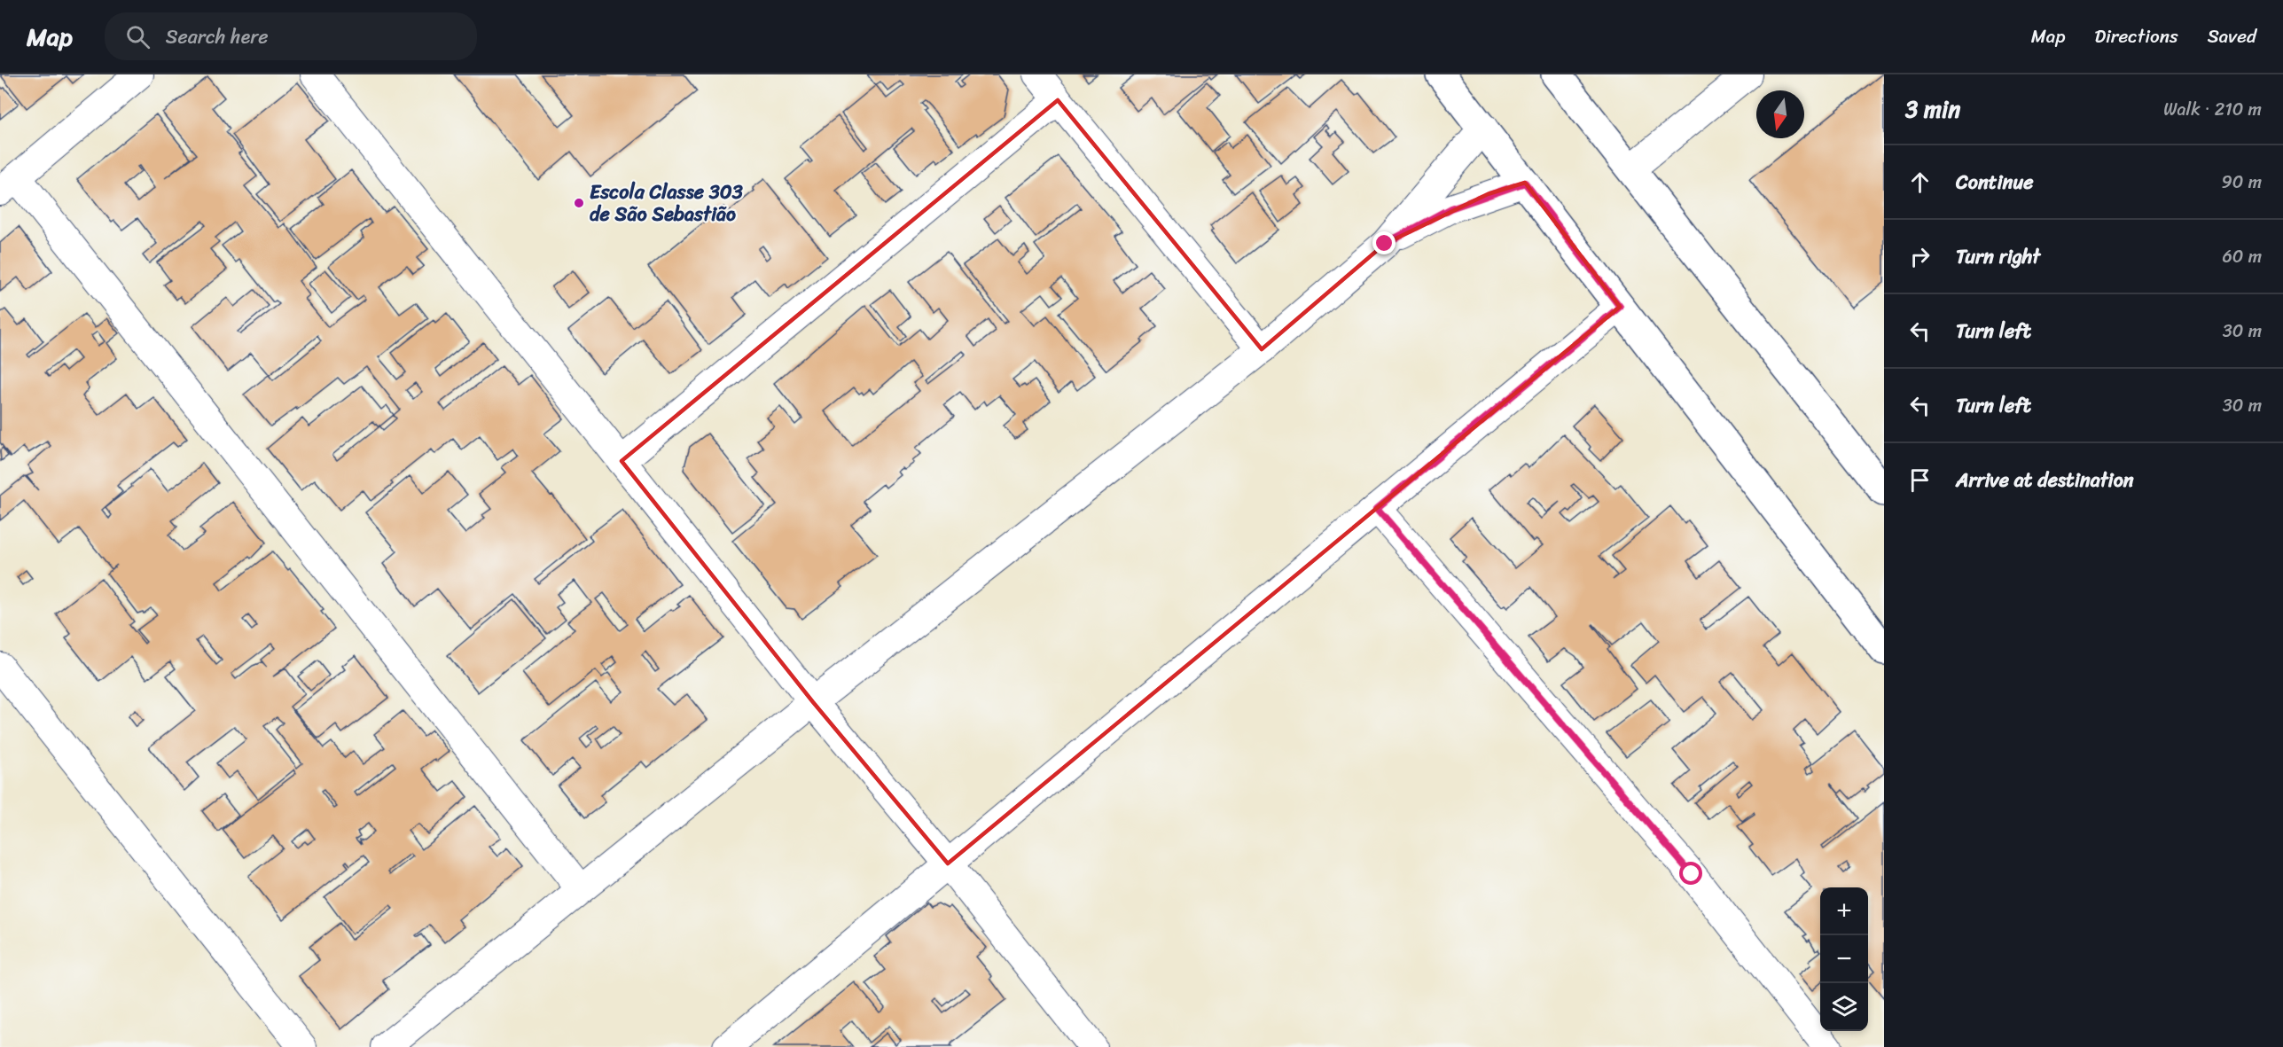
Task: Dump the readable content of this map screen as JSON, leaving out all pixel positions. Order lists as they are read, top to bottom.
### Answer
{
  "places": ["Escola Classe 303 de São Sebastião"],
  "north": "bottom",
  "page": {
    "header": "Map",
    "search": "Search here",
    "nav": ["Map", "Directions", "Saved"],
    "heading": ["3 min", "Walk · 210 m"],
    "list": [
      ["Continue", "90 m"],
      ["Turn right", "60 m"],
      ["Turn left", "30 m"],
      ["Turn left", "30 m"],
      "Arrive at destination"
    ],
    "map_buttons": ["+", "−"]
  }
}
